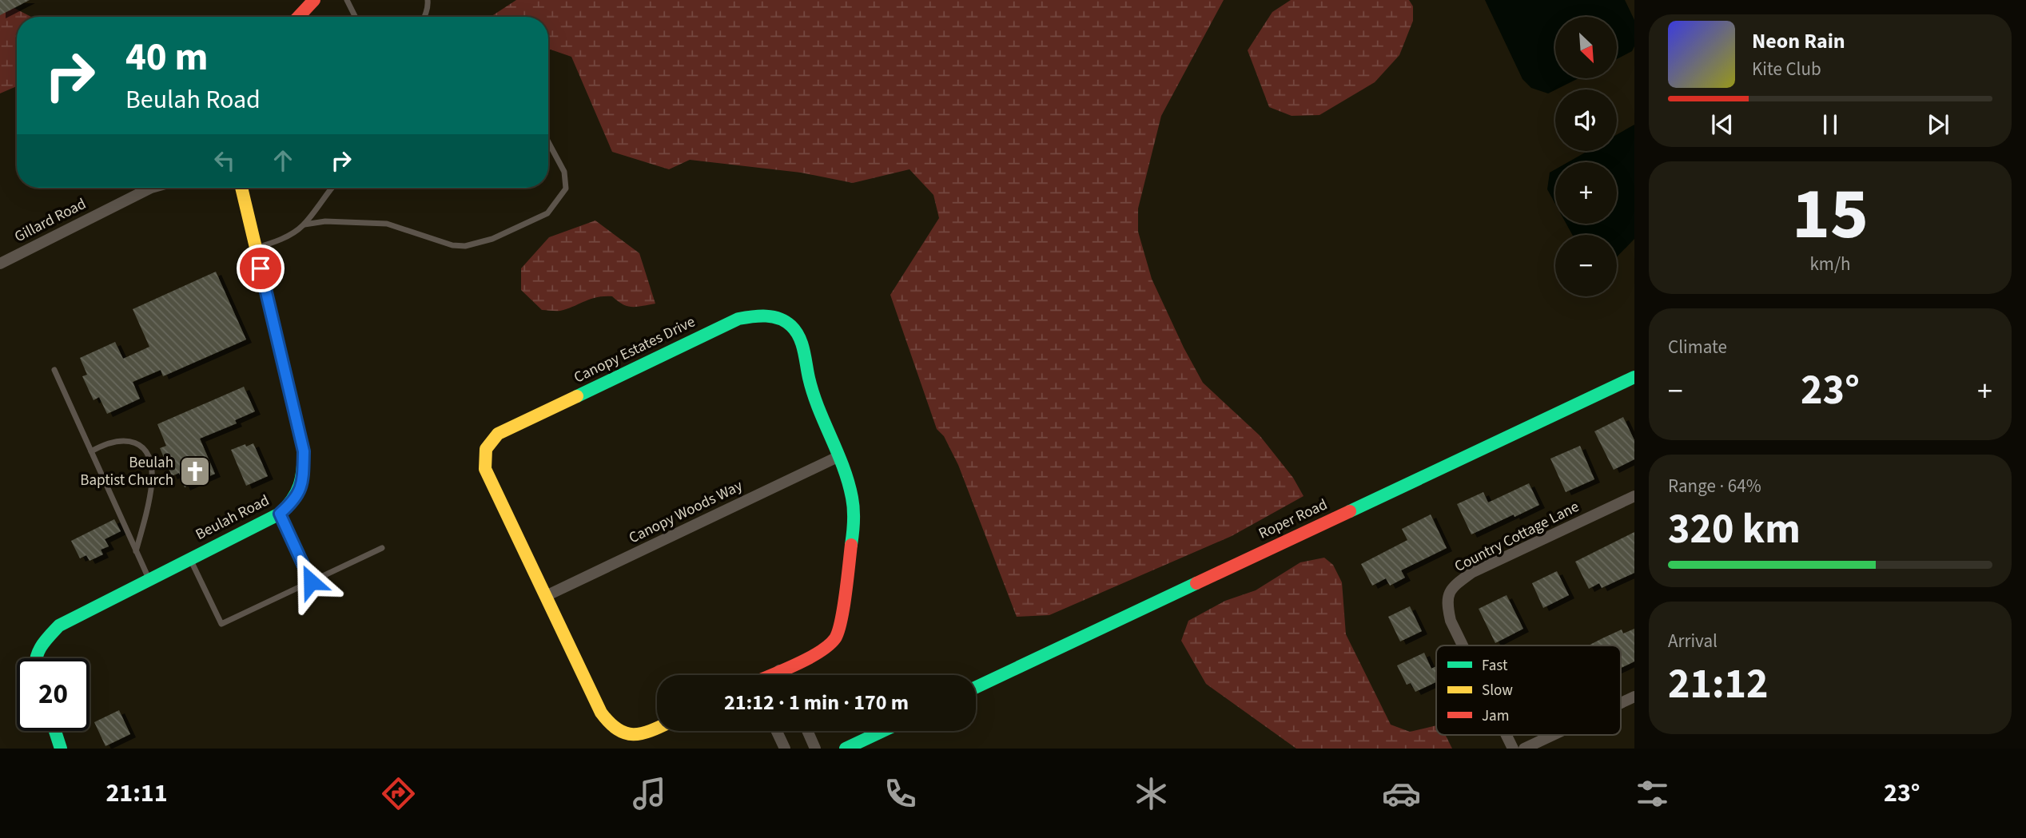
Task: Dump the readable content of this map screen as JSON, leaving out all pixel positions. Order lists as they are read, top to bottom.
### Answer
{
  "streets": {
    "street": [
      "Gillard Road",
      "Canopy Estates Drive",
      "Canopy Woods Way",
      "Beulah Road",
      "Roper Road",
      "Country Cottage Lane"
    ]
  },
  "crossings": [
    ["Canopy Estates Drive", "Canopy Woods Way"]
  ],
  "places": {
    "church": ["Beulah Baptist Church"]
  },
  "legend": ["Fast", "Slow", "Jam"],
  "north": "bottom right",
  "page": {
    "map_buttons": ["+", "−"],
    "turn": ["40 m", "Beulah Road"],
    "song": ["Neon Rain", "Kite Club"],
    "tile": [
      ["15", "km/h"],
      "Climate",
      ["Range · 64%", "320 km"],
      ["Arrival", "21:12"]
    ],
    "heat": ["−", "23°", "+"],
    "limit": "20",
    "trip": "21:12 · 1 min · 170 m",
    "tabs": ["21:11", "23°"]
  }
}
